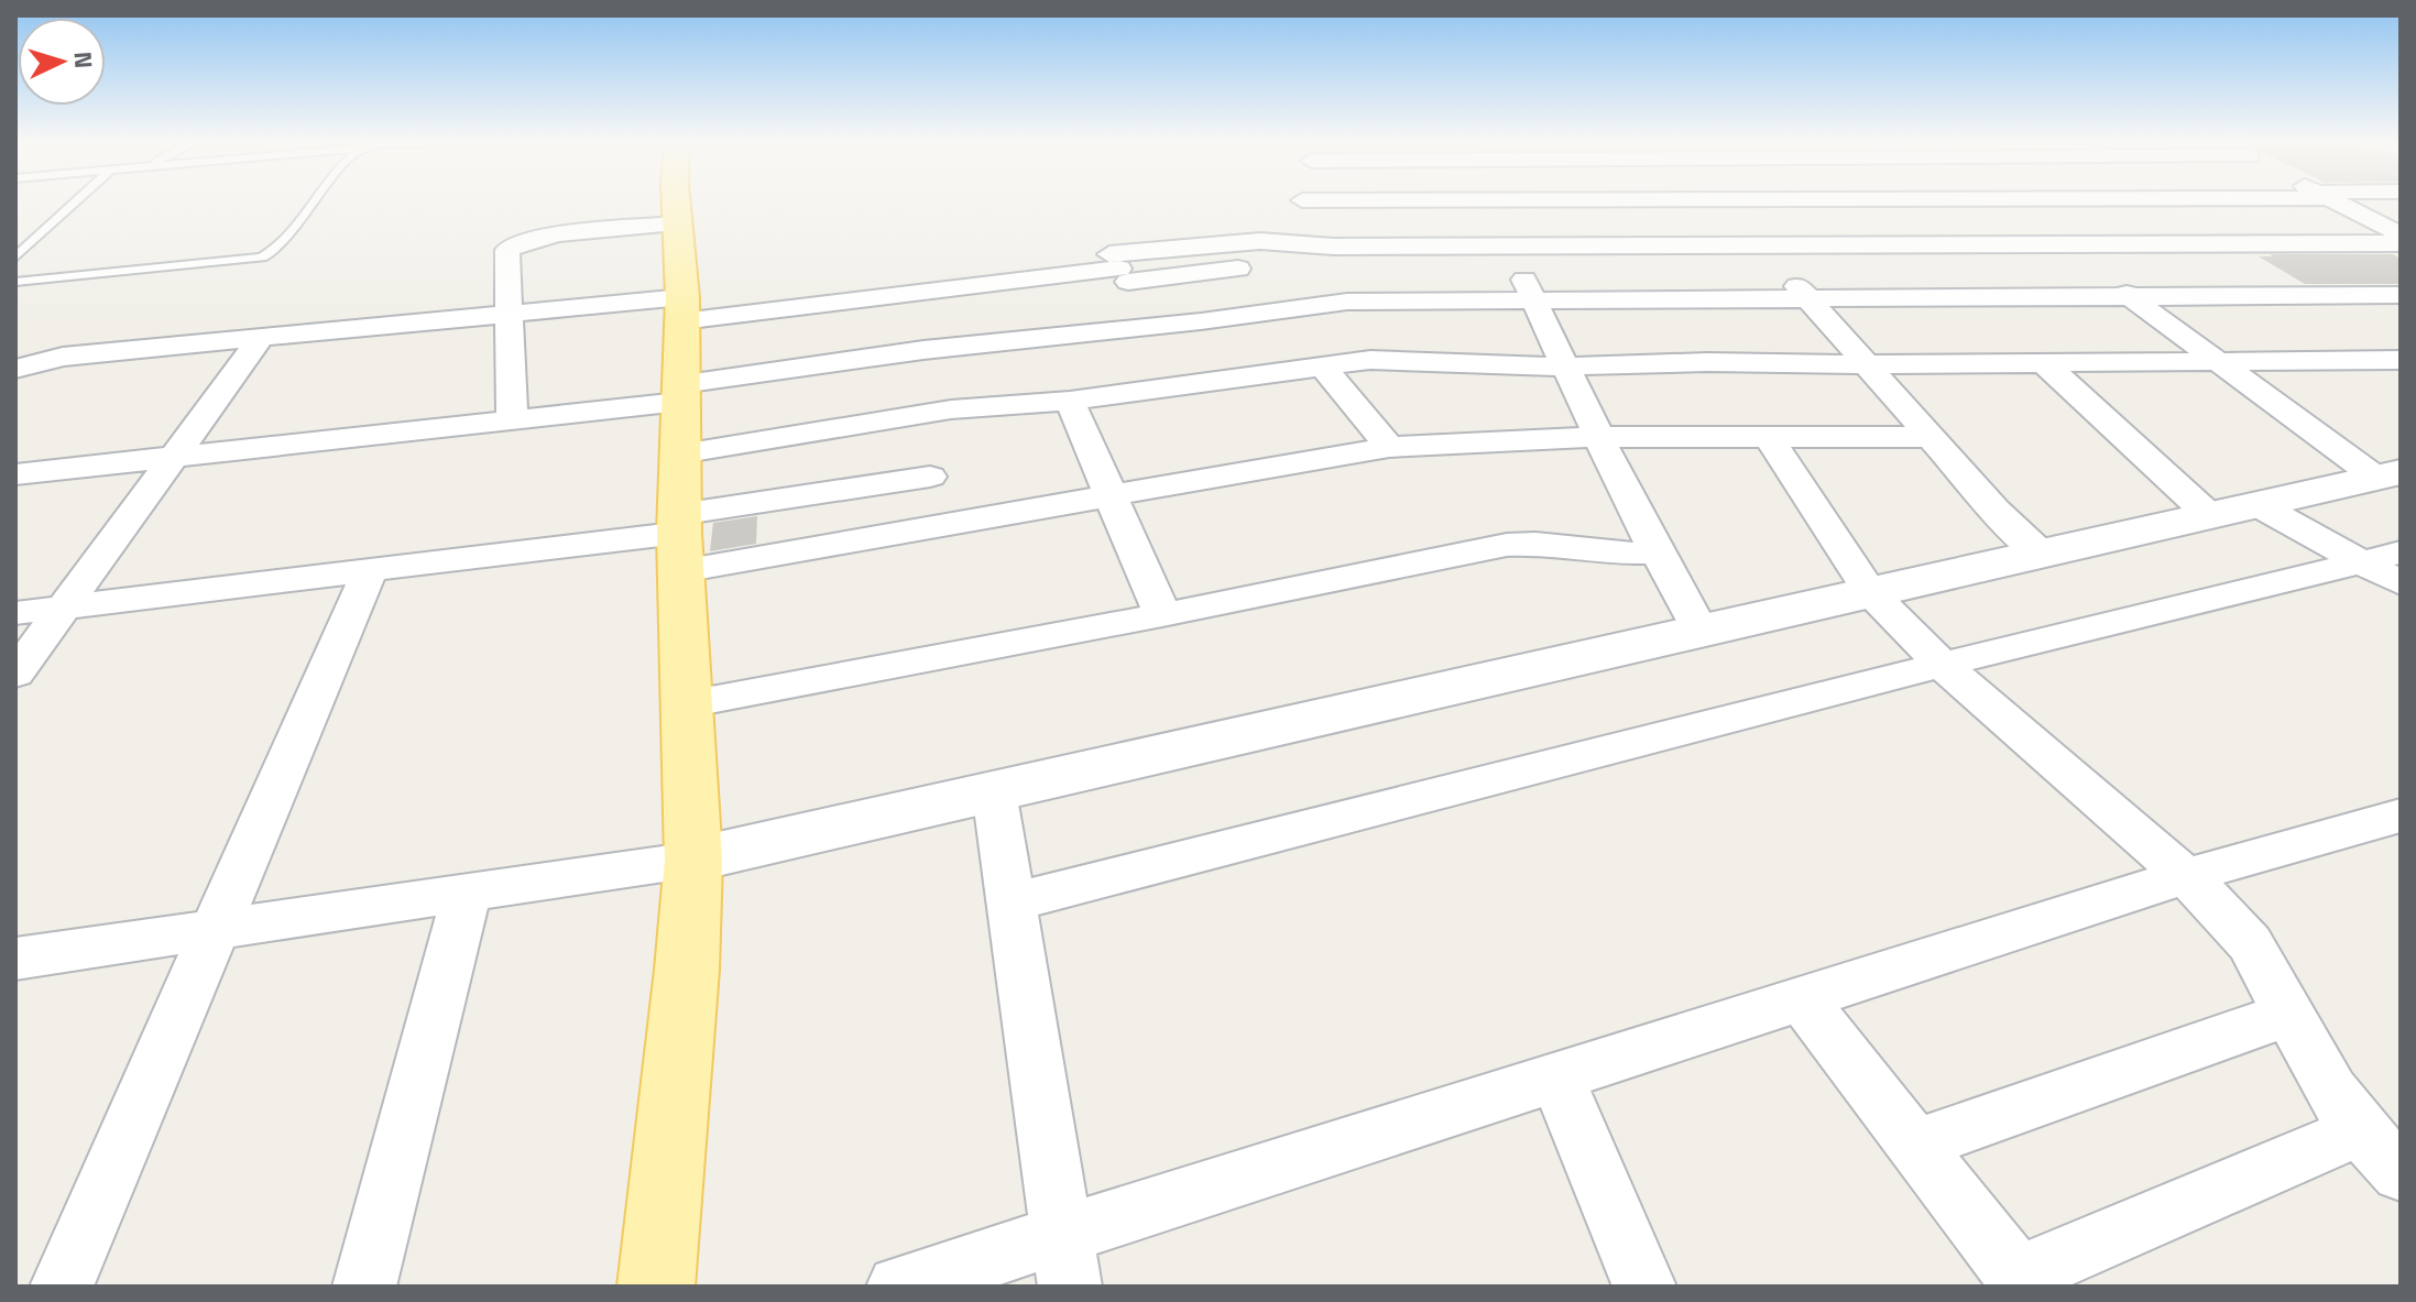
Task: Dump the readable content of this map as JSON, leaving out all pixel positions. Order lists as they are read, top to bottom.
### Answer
{
  "north": "right"
}
